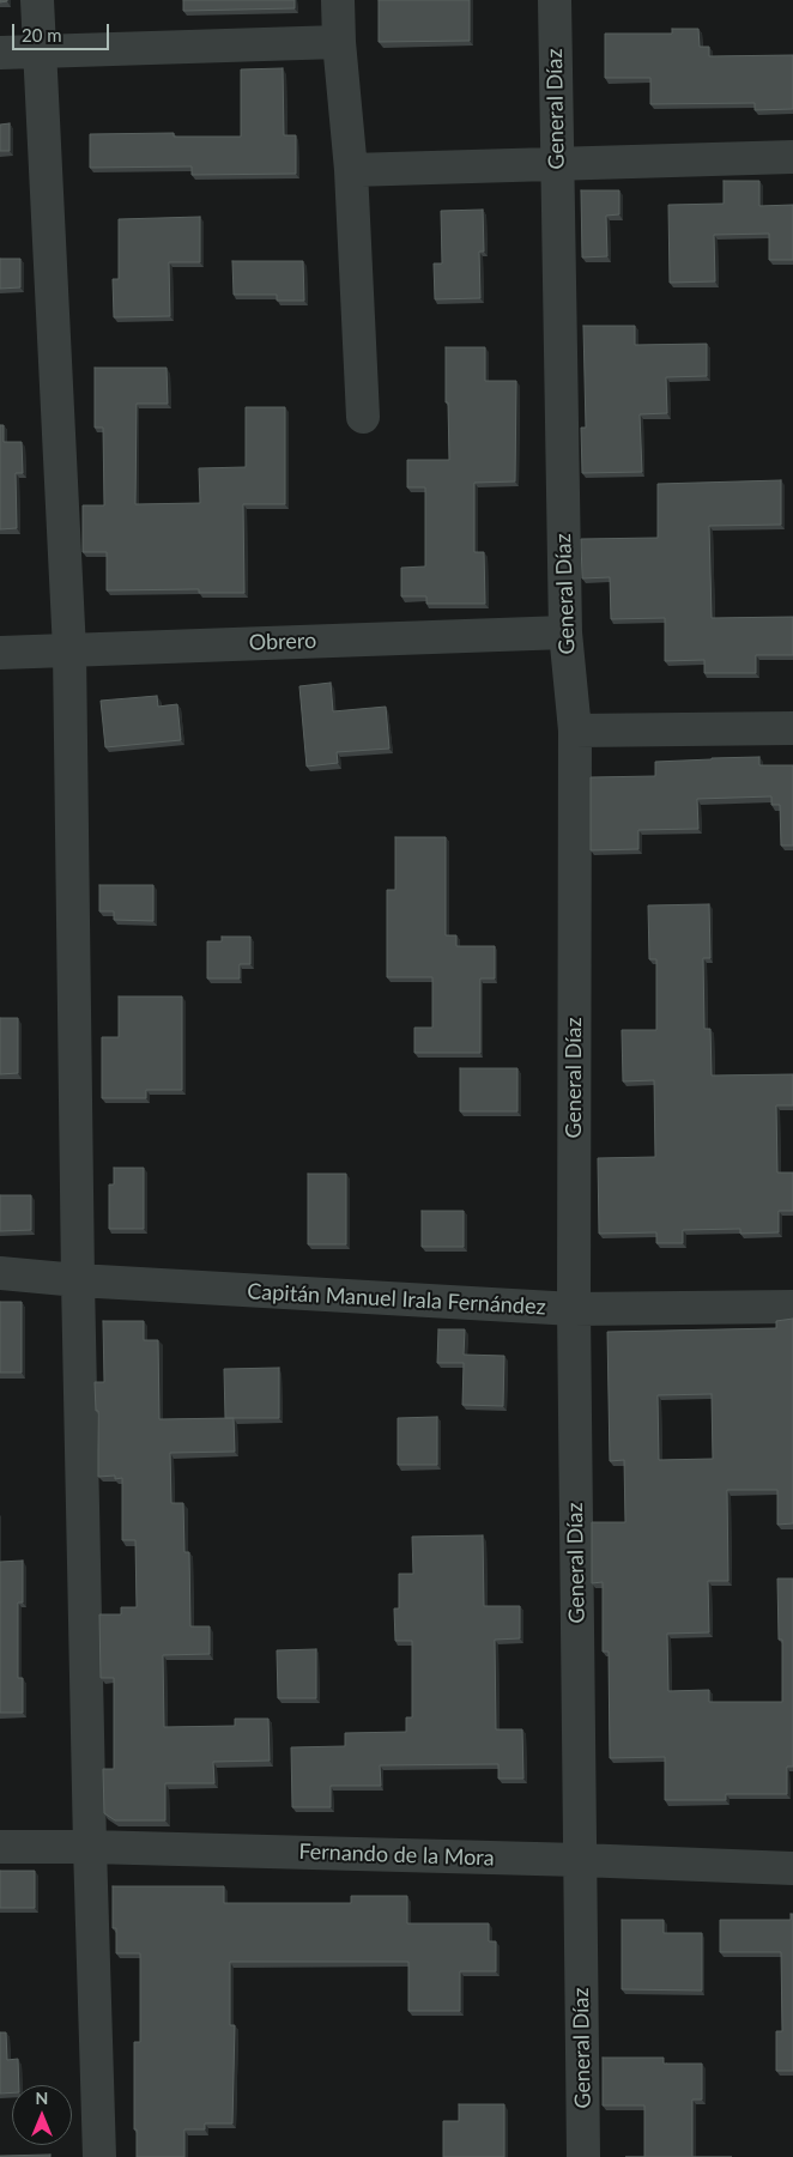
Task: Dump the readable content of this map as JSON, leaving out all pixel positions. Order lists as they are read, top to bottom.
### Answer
{
  "streets": {
    "street": [
      "General Díaz",
      "Obrero",
      "Capitán Manuel Irala Fernández",
      "Fernando de la Mora"
    ]
  },
  "crossings": [
    ["General Díaz", "Obrero"],
    ["General Díaz", "Capitán Manuel Irala Fernández"],
    ["General Díaz", "Fernando de la Mora"]
  ],
  "scale_bar": "20 m",
  "north": "top"
}
